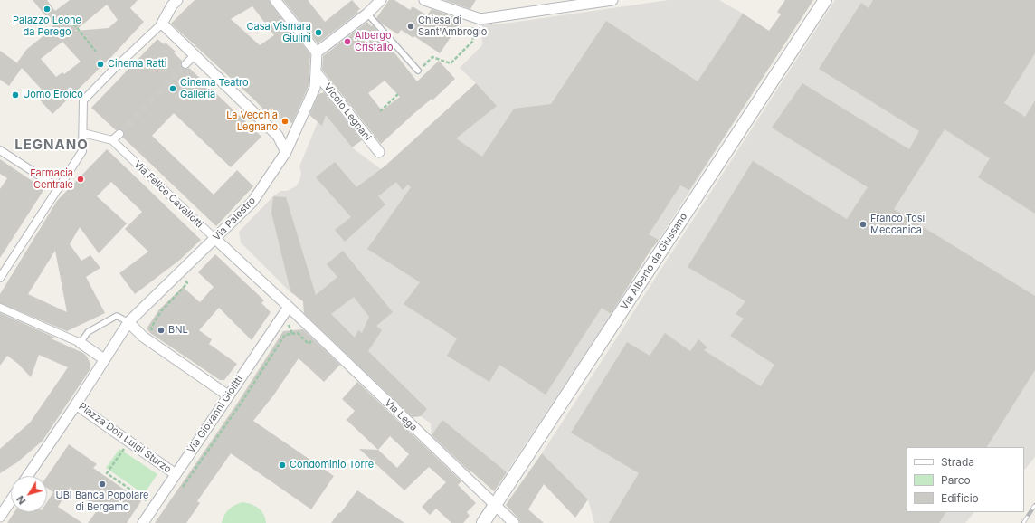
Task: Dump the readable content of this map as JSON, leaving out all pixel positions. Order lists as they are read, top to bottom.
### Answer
{
  "streets": {
    "street": [
      "Vicolo Legnani",
      "Via Felice Cavallotti",
      "Via Palestro",
      "Via Alberto da Giussano",
      "Via Giovanni Giolitti",
      "Via Lega",
      "Piazza Don Luigi Sturzo"
    ]
  },
  "crossings": [
    ["Vicolo Legnani", "Via Palestro"],
    ["Via Felice Cavallotti", "Via Palestro"],
    ["Via Felice Cavallotti", "Via Giovanni Giolitti"],
    ["Via Felice Cavallotti", "Via Lega"],
    ["Via Palestro", "Piazza Don Luigi Sturzo"],
    ["Via Alberto da Giussano", "Via Lega"],
    ["Via Giovanni Giolitti", "Via Lega"],
    ["Via Giovanni Giolitti", "Piazza Don Luigi Sturzo"]
  ],
  "districts": ["LEGNANO"],
  "places": [
    "Palazzo Leone da Perego",
    "Chiesa di Sant'Ambrogio",
    "Casa Vismara Giulini",
    "Albergo Cristallo",
    "Cinema Ratti",
    "Cinema Teatro Galleria",
    "Uomo Eroico",
    "La Vecchia Legnano",
    "Farmacia Centrale",
    "Franco Tosi Meccanica",
    "BNL",
    "Condominio Torre",
    "UBI Banca Popolare di Bergamo"
  ],
  "legend": ["Strada", "Parco", "Edificio"],
  "north": "bottom left"
}
